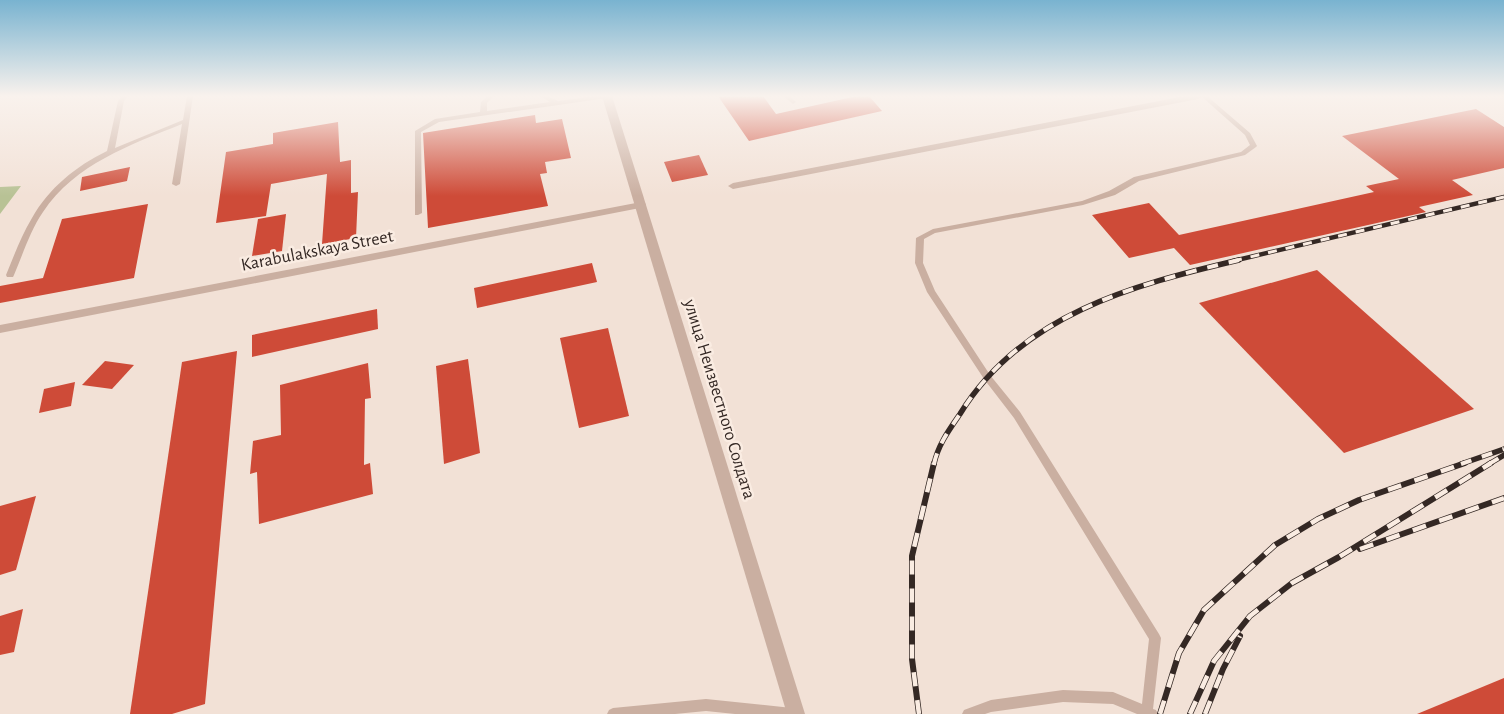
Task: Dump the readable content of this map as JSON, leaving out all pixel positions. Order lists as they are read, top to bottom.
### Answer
{
  "streets": {
    "street": ["Karabulakskaya Street", "улица Неизвестного Солдата"]
  },
  "crossings": [
    ["Karabulakskaya Street", "улица Неизвестного Солдата"]
  ]
}
